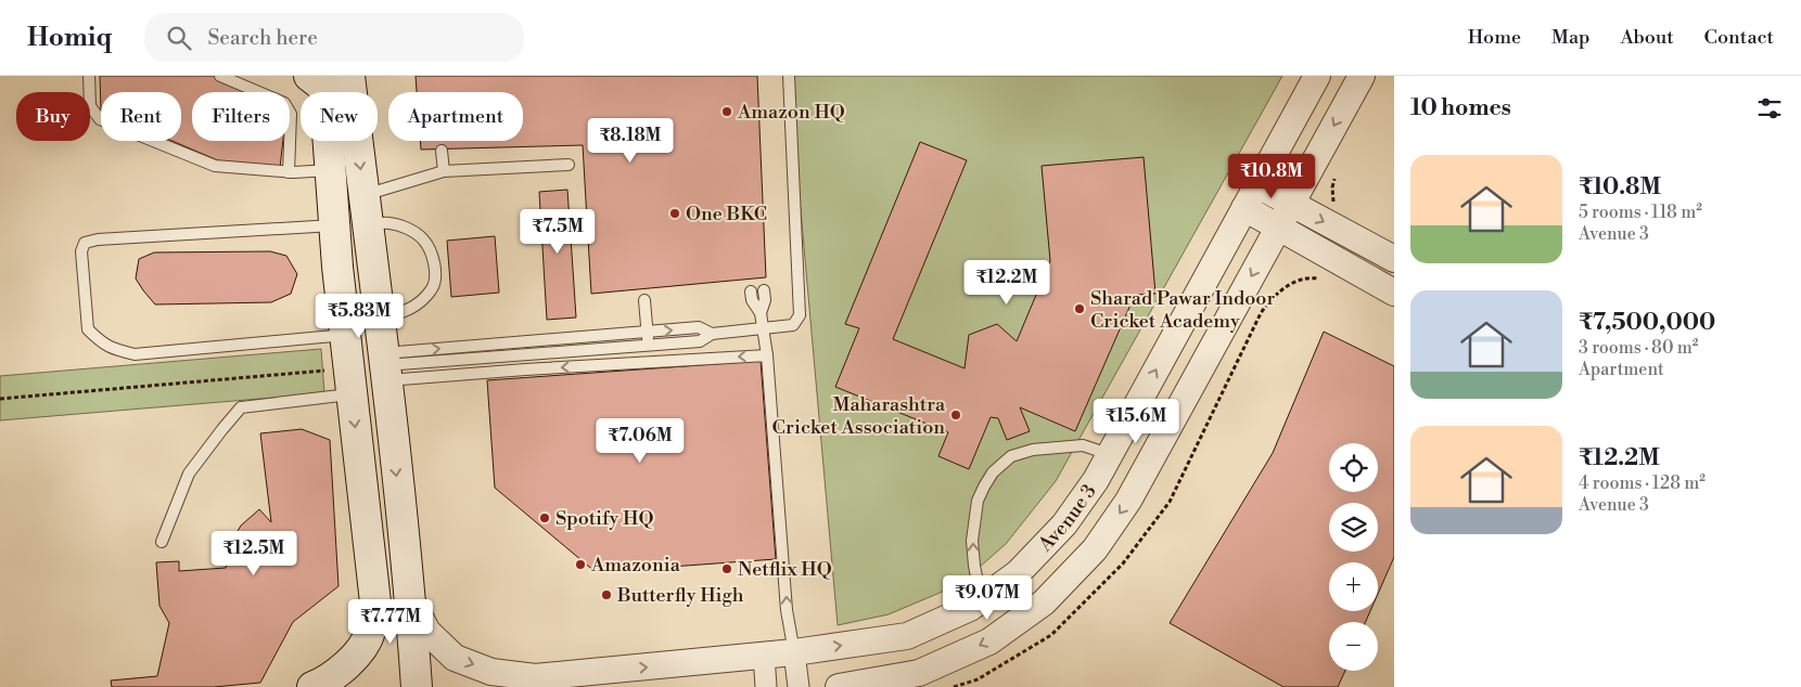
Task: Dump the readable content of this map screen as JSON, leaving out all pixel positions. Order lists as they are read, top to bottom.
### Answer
{
  "streets": {
    "street": ["Avenue 3"]
  },
  "one_way": ["Avenue 3"],
  "places": [
    "Amazon HQ",
    "One BKC",
    "Sharad Pawar Indoor Cricket Academy",
    "Maharashtra Cricket Association",
    "Spotify HQ",
    "Amazonia",
    "Netflix HQ",
    "Butterfly High"
  ],
  "page": {
    "header": "Homiq",
    "search": "Search here",
    "nav": [
      "Home",
      "Map",
      "About",
      "Contact"
    ],
    "heading": "10 homes",
    "chip": [
      "Buy",
      "Rent",
      "Filters",
      "New",
      "Apartment"
    ],
    "price": [
      "₹8.18M",
      "₹10.8M",
      "₹7.5M",
      "₹12.2M",
      "₹5.83M",
      "₹15.6M",
      "₹7.06M",
      "₹12.5M",
      "₹9.07M",
      "₹7.77M"
    ],
    "list": [
      {
        "name": "₹10.8M",
        "note": "5 rooms · 118 m² · Avenue 3"
      },
      {
        "name": "₹7,500,000",
        "note": "3 rooms · 80 m² · Apartment"
      },
      {
        "name": "₹12.2M",
        "note": "4 rooms · 128 m² · Avenue 3"
      }
    ],
    "map_buttons": ["+", "−"]
  }
}
